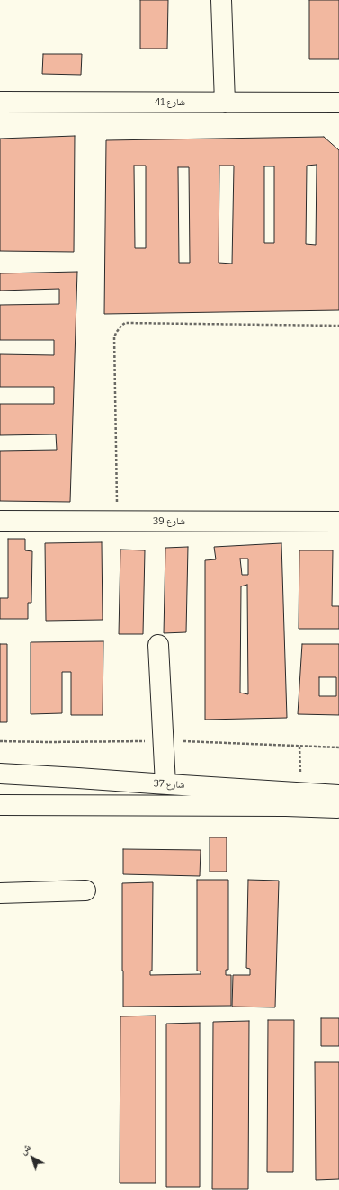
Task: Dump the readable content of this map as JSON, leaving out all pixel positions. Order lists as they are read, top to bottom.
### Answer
{
  "streets": {
    "street": ["شارع 41", "شارع 39", "شارع 37"]
  },
  "north": "top left"
}
